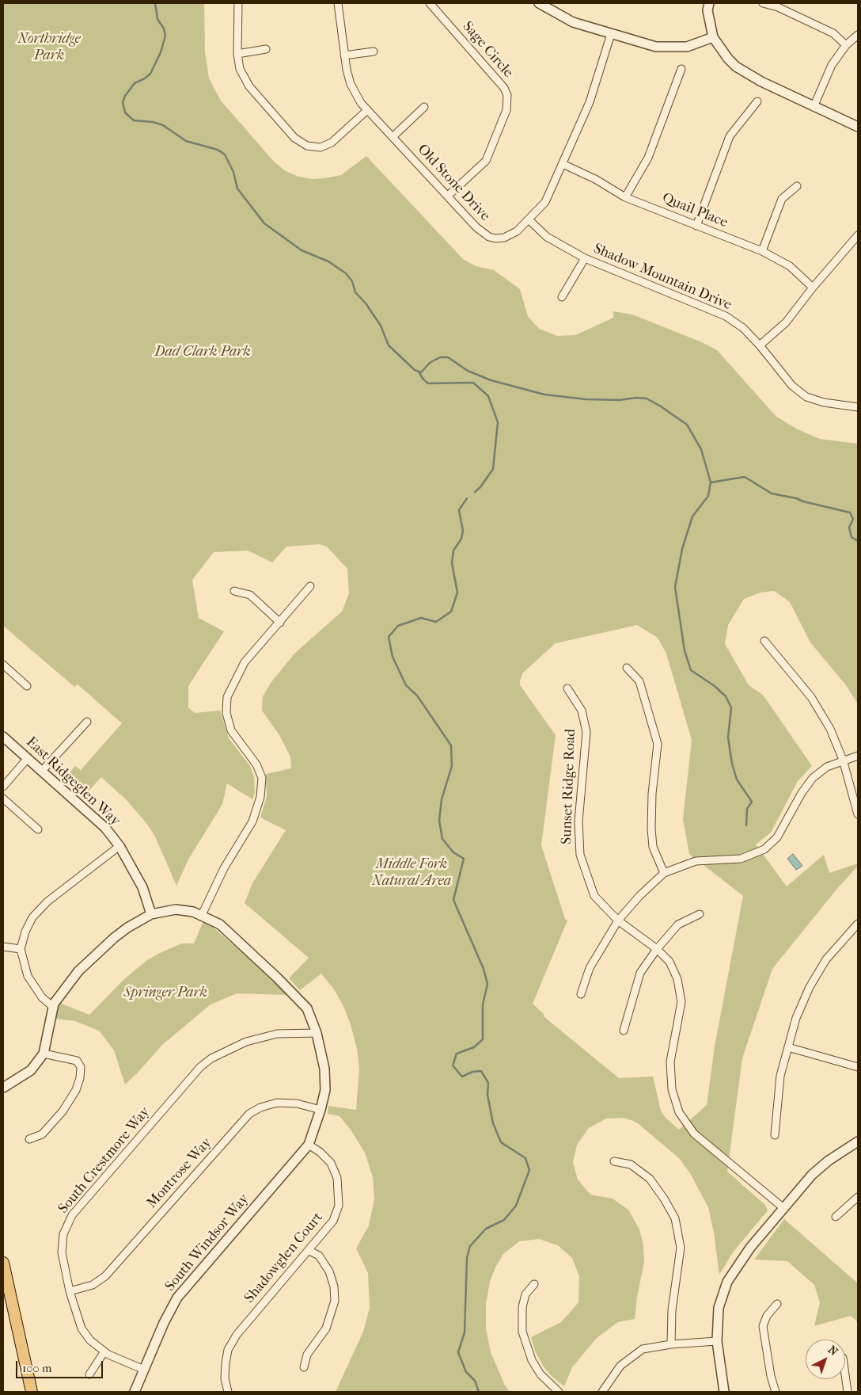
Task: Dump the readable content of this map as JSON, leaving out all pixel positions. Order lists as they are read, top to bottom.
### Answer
{
  "streets": {
    "street": [
      "Sage Circle",
      "Old Stone Drive",
      "Quail Place",
      "Shadow Mountain Drive",
      "East Ridgeglen Way",
      "Sunset Ridge Road",
      "South Crestmore Way",
      "Montrose Way",
      "South Windsor Way",
      "Shadowglen Court"
    ]
  },
  "crossings": [
    ["Sage Circle", "Old Stone Drive"],
    ["Old Stone Drive", "Quail Place"],
    ["Old Stone Drive", "Shadow Mountain Drive"],
    ["South Crestmore Way", "Montrose Way"],
    ["South Crestmore Way", "South Windsor Way"],
    ["South Windsor Way", "Shadowglen Court"]
  ],
  "parks": [
    "Northridge Park",
    "Dad Clark Park",
    "Middle Fork Natural Area",
    "Springer Park"
  ],
  "scale_bar": "100 m",
  "north": "top right"
}
